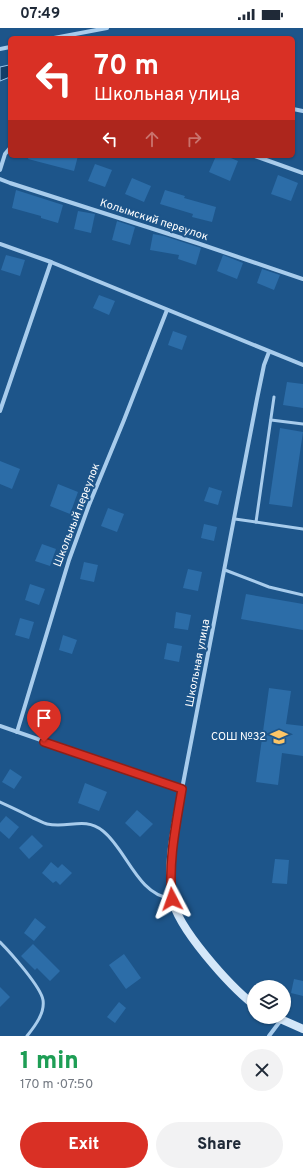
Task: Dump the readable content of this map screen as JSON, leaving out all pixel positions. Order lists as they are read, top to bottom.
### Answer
{
  "streets": {
    "street": ["Колымский переулок", "Школьный переулок", "Школьная улица"]
  },
  "places": {
    "school or university": ["СОШ №32"]
  },
  "page": {
    "status": "07:49",
    "turn": ["70 m", "Школьная улица"],
    "heading": ["1 min", "170 m · 07:50"],
    "buttons": ["Exit", "Share"]
  }
}
